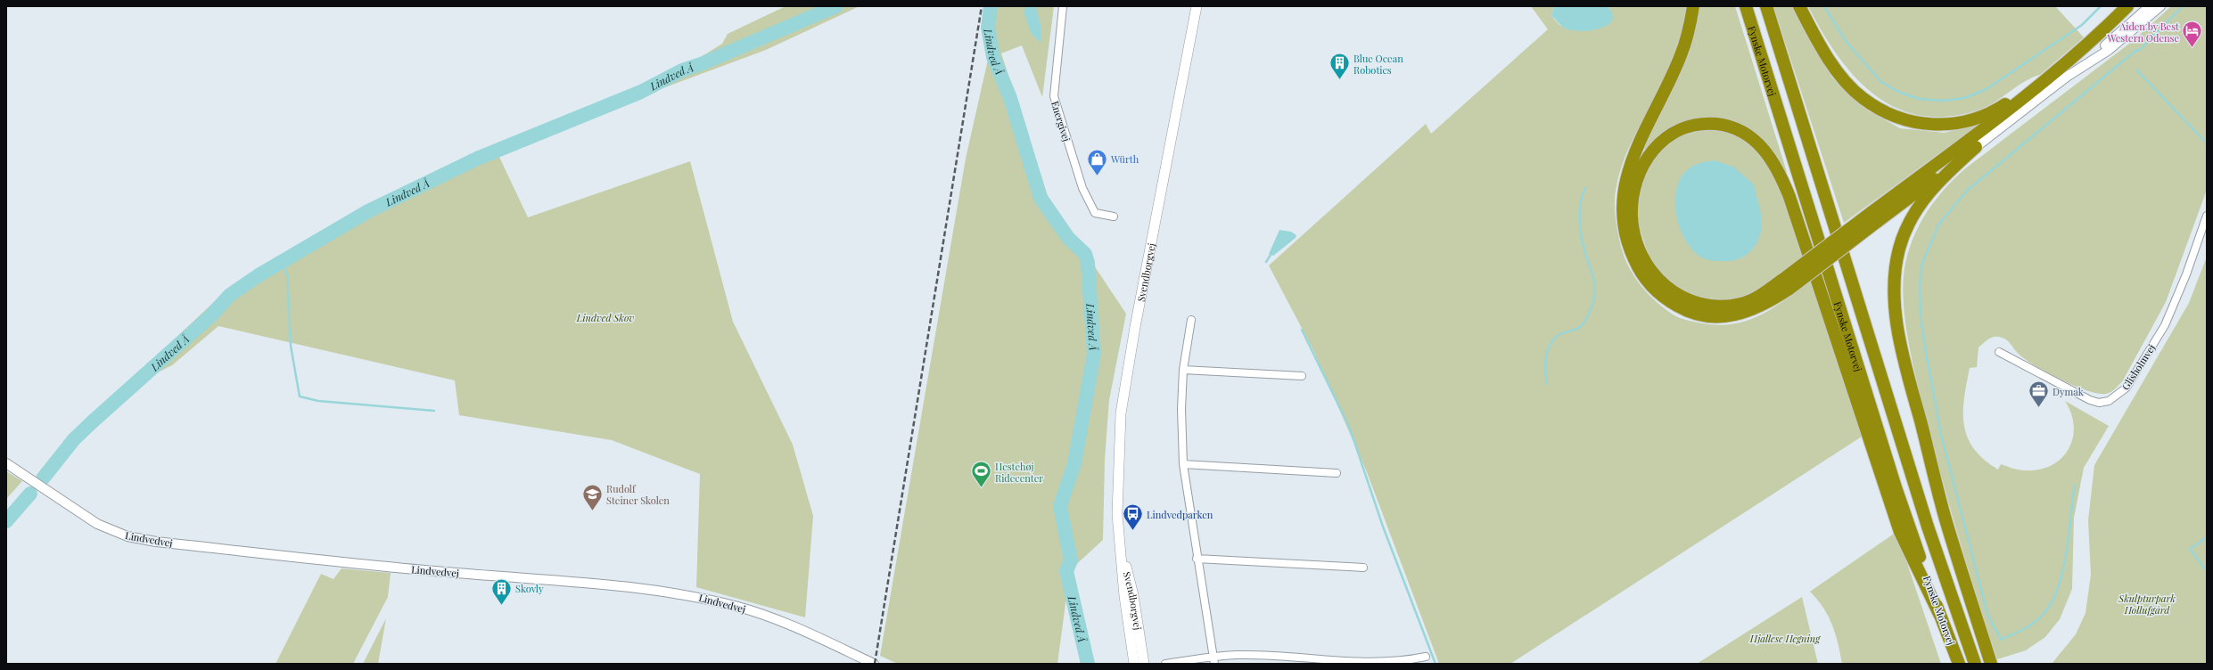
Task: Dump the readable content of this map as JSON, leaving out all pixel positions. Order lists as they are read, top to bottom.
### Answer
{
  "streets": {
    "highway": ["Fynske Motorvej"],
    "main road": ["Svendborgvej"],
    "street": ["Energivej", "Glisholmvej", "Lindvedvej"]
  },
  "water": ["Lindved Å"],
  "parks": ["Lindved Skov", "Skulpturpark Hollufgård", "Hjallese Hegning"],
  "places": {
    "hotel": ["Aiden by Best Western Odense"],
    "building": ["Blue Ocean Robotics", "Skovly"],
    "shop": ["Würth"],
    "office": ["Dymak"],
    "sports": ["Hestehøj Ridecenter"],
    "school or university": ["Rudolf Steiner Skolen"],
    "bus stop": ["Lindvedparken"]
  }
}
